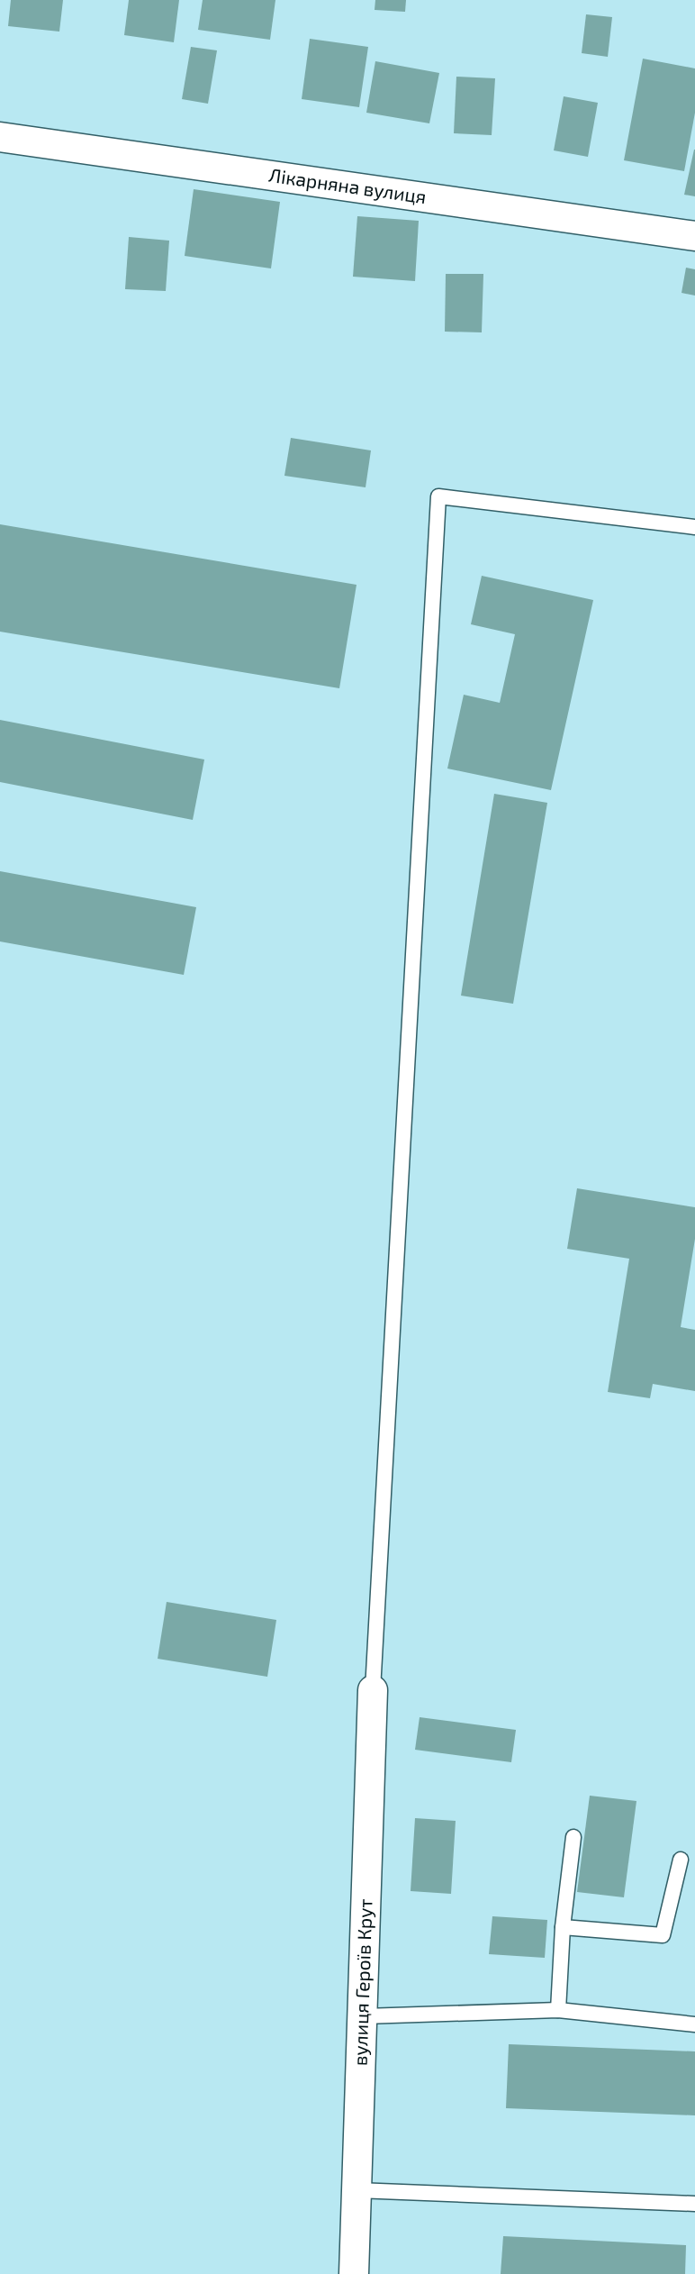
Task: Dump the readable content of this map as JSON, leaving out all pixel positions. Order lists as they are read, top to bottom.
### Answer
{
  "streets": {
    "street": ["Лікарняна вулиця", "вулиця Героїв Крут"]
  }
}
